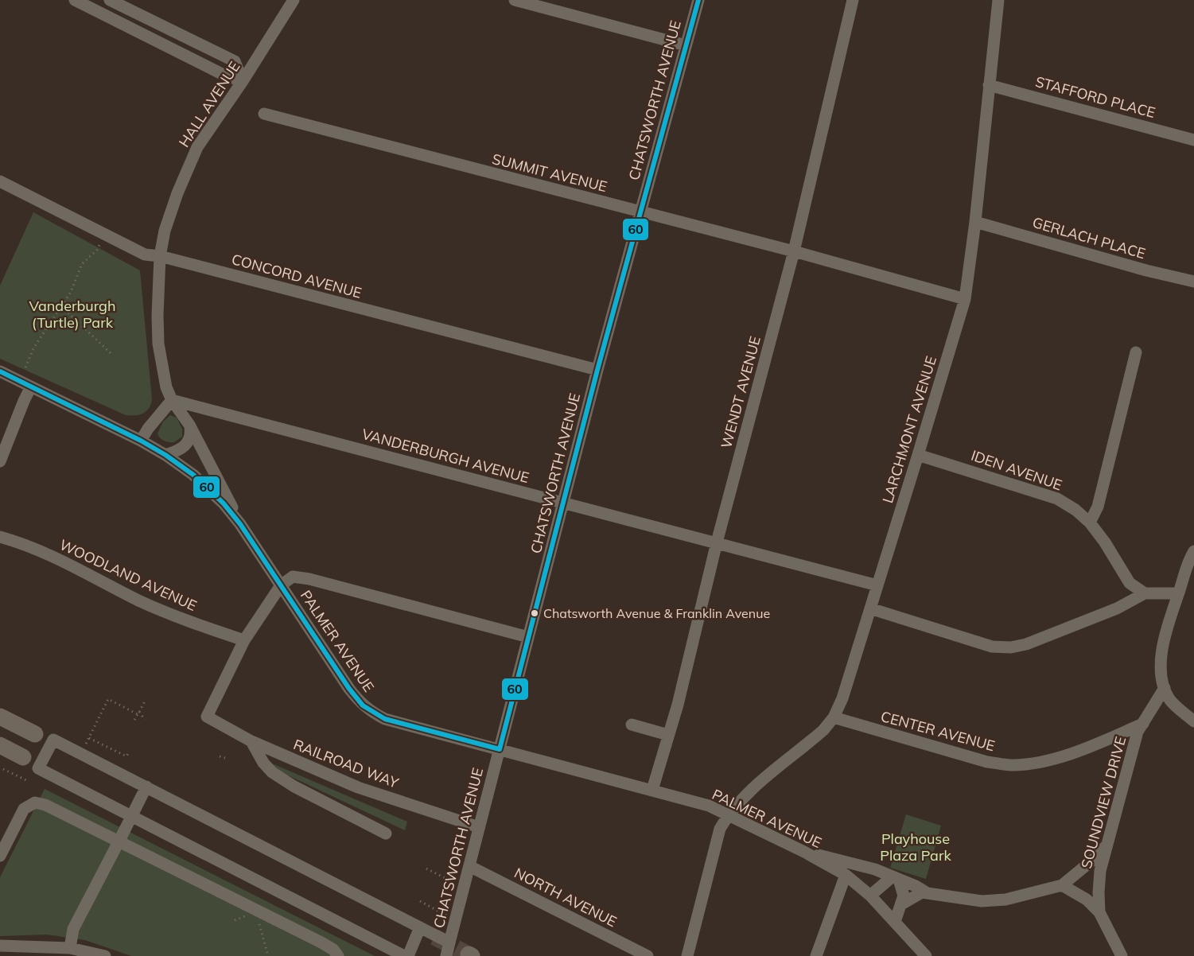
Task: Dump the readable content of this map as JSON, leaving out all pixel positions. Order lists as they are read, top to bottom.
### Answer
{
  "streets": {
    "street": [
      "STAFFORD PLACE",
      "CHATSWORTH AVENUE",
      "HALL AVENUE",
      "SUMMIT AVENUE",
      "GERLACH PLACE",
      "CONCORD AVENUE",
      "WENDT AVENUE",
      "LARCHMONT AVENUE",
      "VANDERBURGH AVENUE",
      "IDEN AVENUE",
      "WOODLAND AVENUE",
      "PALMER AVENUE",
      "CENTER AVENUE",
      "RAILROAD WAY",
      "SOUNDVIEW DRIVE",
      "NORTH AVENUE"
    ]
  },
  "crossings": [
    ["STAFFORD PLACE", "LARCHMONT AVENUE"],
    ["CHATSWORTH AVENUE", "SUMMIT AVENUE"],
    ["CHATSWORTH AVENUE", "CONCORD AVENUE"],
    ["CHATSWORTH AVENUE", "VANDERBURGH AVENUE"],
    ["CHATSWORTH AVENUE", "PALMER AVENUE"],
    ["CHATSWORTH AVENUE", "RAILROAD WAY"],
    ["CHATSWORTH AVENUE", "NORTH AVENUE"],
    ["HALL AVENUE", "CONCORD AVENUE"],
    ["HALL AVENUE", "VANDERBURGH AVENUE"],
    ["HALL AVENUE", "PALMER AVENUE"],
    ["SUMMIT AVENUE", "WENDT AVENUE"],
    ["SUMMIT AVENUE", "LARCHMONT AVENUE"],
    ["GERLACH PLACE", "LARCHMONT AVENUE"],
    ["WENDT AVENUE", "VANDERBURGH AVENUE"],
    ["WENDT AVENUE", "PALMER AVENUE"],
    ["LARCHMONT AVENUE", "VANDERBURGH AVENUE"],
    ["LARCHMONT AVENUE", "IDEN AVENUE"],
    ["LARCHMONT AVENUE", "PALMER AVENUE"],
    ["LARCHMONT AVENUE", "CENTER AVENUE"],
    ["WOODLAND AVENUE", "RAILROAD WAY"],
    ["CENTER AVENUE", "SOUNDVIEW DRIVE"]
  ],
  "parks": ["Vanderburgh (Turtle) Park", "Playhouse Plaza Park"],
  "places": ["Chatsworth Avenue & Franklin Avenue"],
  "lines": ["transit line 60"]
}
